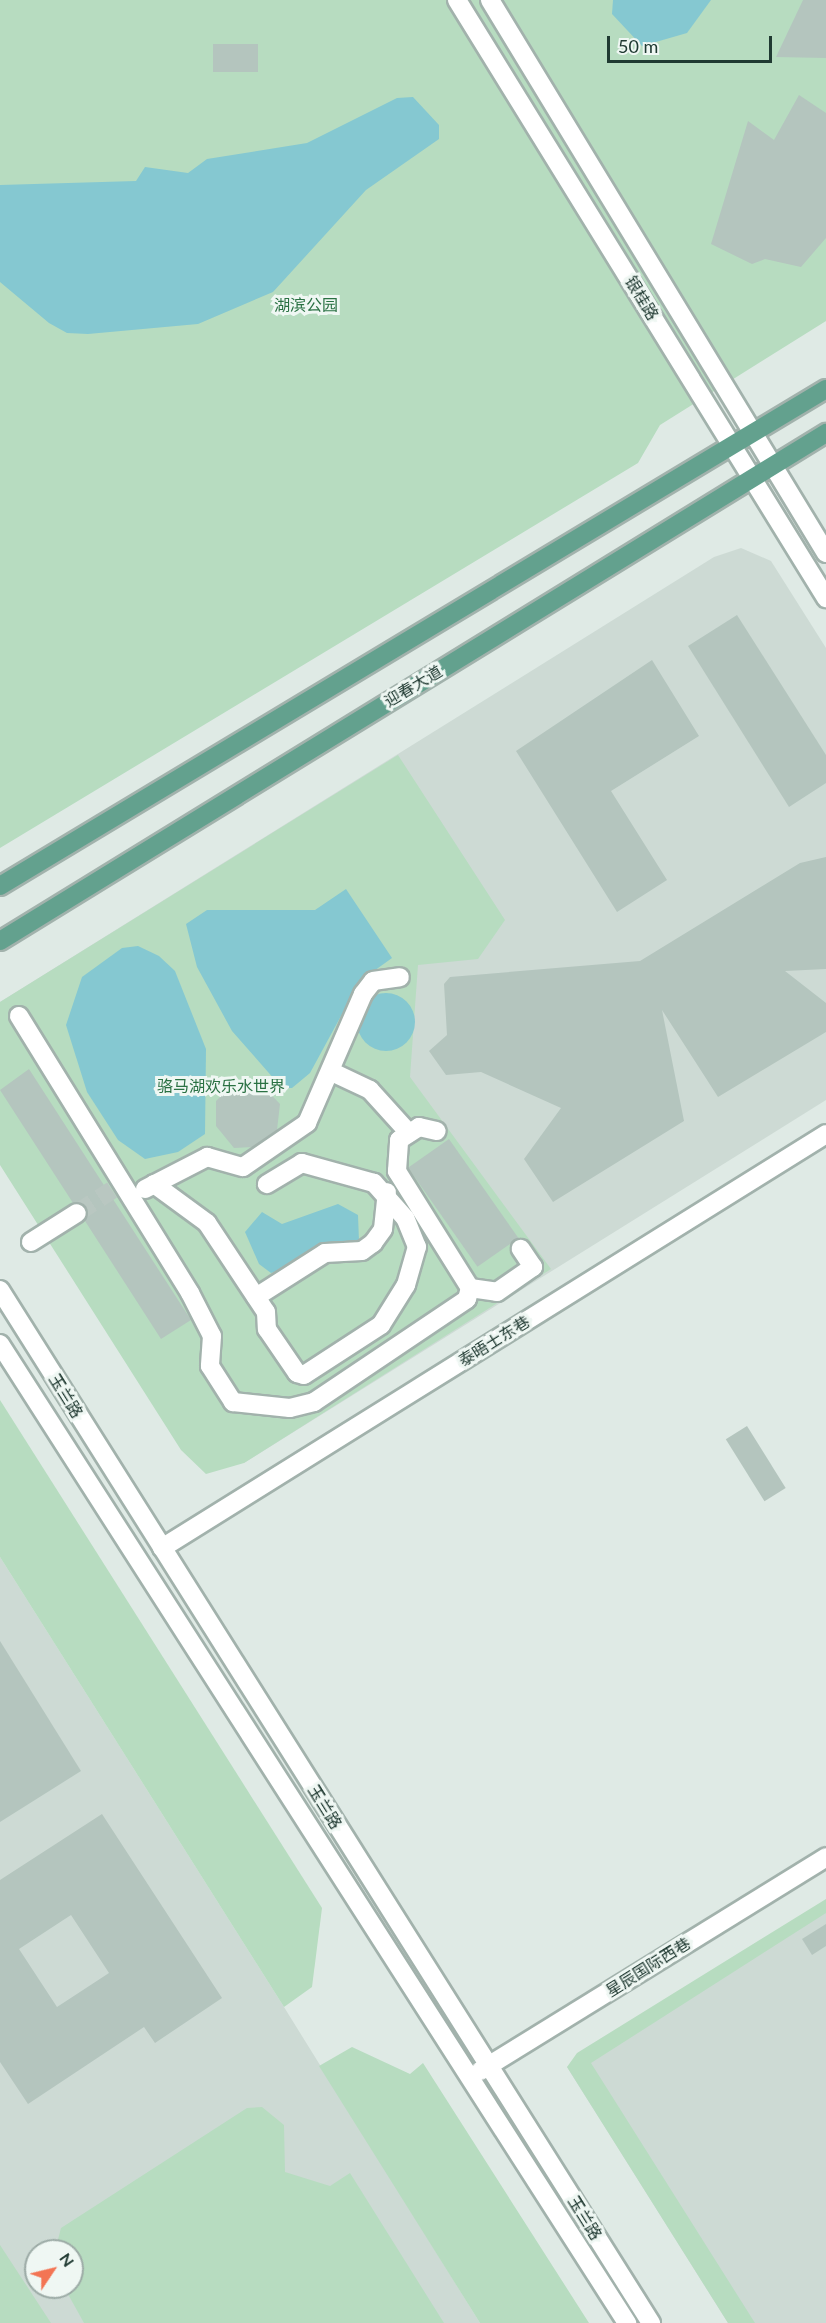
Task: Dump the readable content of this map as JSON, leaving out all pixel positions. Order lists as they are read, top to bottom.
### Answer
{
  "streets": {
    "main road": ["迎春大道"],
    "street": [
      "银桂路",
      "泰晤士东巷",
      "玉兰路",
      "星辰国际西巷"
    ]
  },
  "crossings": [
    ["银桂路", "迎春大道"],
    ["泰晤士东巷", "玉兰路"],
    ["玉兰路", "星辰国际西巷"]
  ],
  "parks": ["湖滨公园", "骆马湖欢乐水世界"],
  "scale_bar": "50 m",
  "north": "top right"
}
